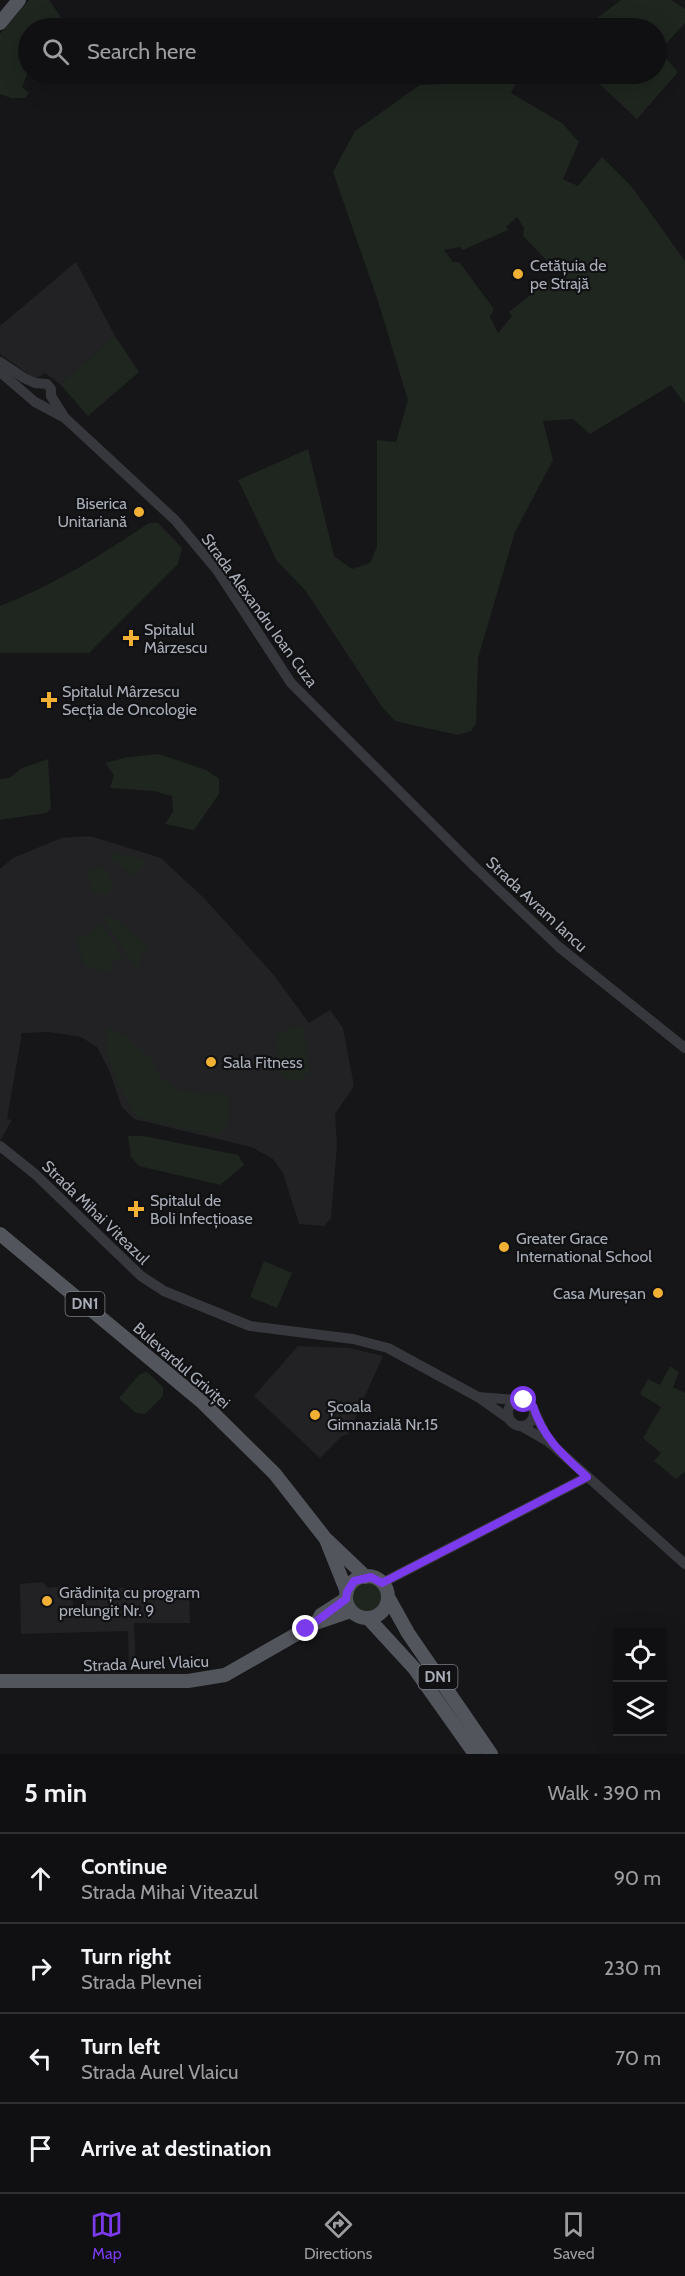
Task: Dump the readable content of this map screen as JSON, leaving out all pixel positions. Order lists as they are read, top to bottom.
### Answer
{
  "streets": {
    "main road": ["DN1", "Bulevardul Griviței", "Strada Aurel Vlaicu"],
    "street": ["Strada Alexandru Ioan Cuza", "Strada Avram Iancu", "Strada Mihai Viteazul"]
  },
  "crossings": [
    ["Strada Alexandru Ioan Cuza", "Strada Avram Iancu"],
    ["DN1", "Bulevardul Griviței"],
    ["DN1", "Strada Aurel Vlaicu"],
    ["Bulevardul Griviței", "Strada Aurel Vlaicu"]
  ],
  "places": {
    "other": [
      "Cetățuia de pe Strajă",
      "Biserica Unitariană",
      "Sala Fitness",
      "Greater Grace International School",
      "Casa Mureșan",
      "Școala Gimnazială Nr.15",
      "Grădinița cu program prelungit Nr. 9"
    ],
    "health": ["Spitalul Mârzescu", "Spitalul Mârzescu Secția de Oncologie", "Spitalul de Boli Infecțioase"]
  },
  "page": {
    "search": "Search here",
    "heading": ["5 min", "Walk · 390 m"],
    "list": [
      ["Continue", "Strada Mihai Viteazul", "90 m"],
      ["Turn right", "Strada Plevnei", "230 m"],
      ["Turn left", "Strada Aurel Vlaicu", "70 m"],
      "Arrive at destination"
    ],
    "nav": ["Map", "Directions", "Saved"]
  }
}
